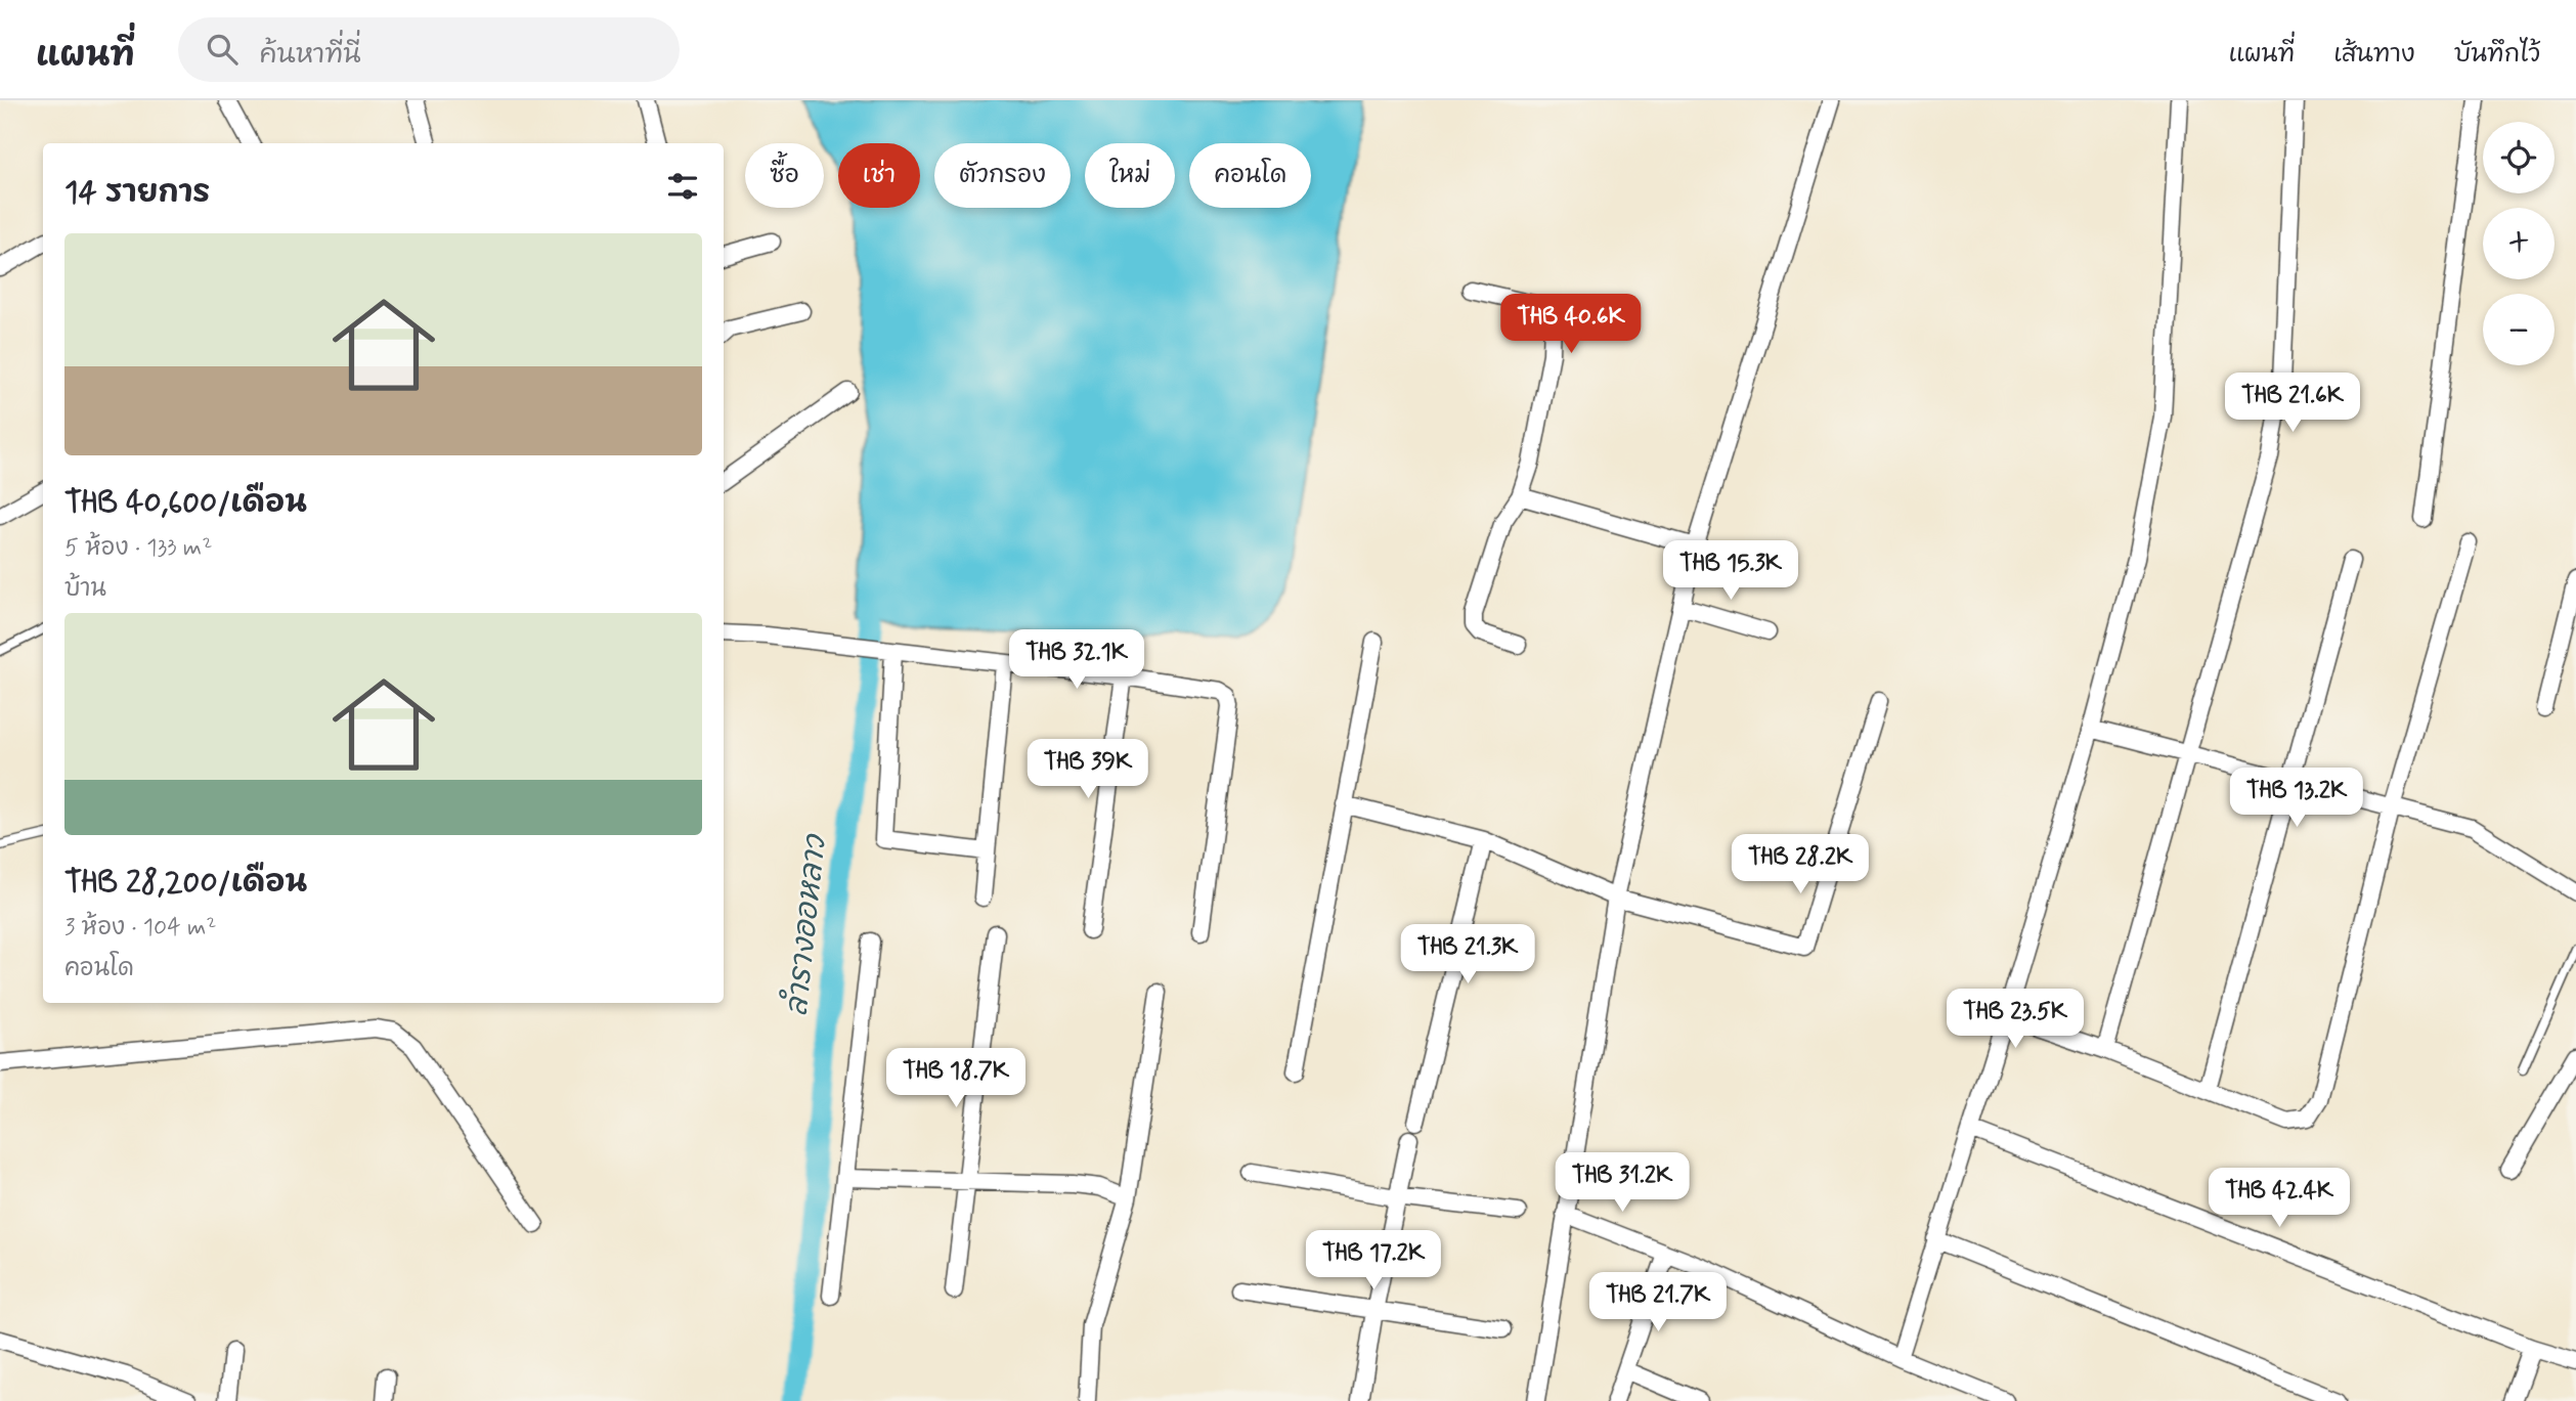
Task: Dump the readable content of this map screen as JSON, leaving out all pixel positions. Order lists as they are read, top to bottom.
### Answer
{
  "water": ["ลำรางออหลาว"],
  "page": {
    "header": "แผนที่",
    "search": "ค้นหาที่นี่",
    "nav": ["แผนที่", "เส้นทาง", "บันทึกไว้"],
    "map_buttons": ["+", "−"],
    "chip": [
      "ซื้อ",
      "เช่า",
      "ตัวกรอง",
      "ใหม่",
      "คอนโด"
    ],
    "heading": "14 รายการ",
    "list": [
      {
        "name": "THB 40,600/เดือน",
        "note": "5 ห้อง · 133 m² · บ้าน"
      },
      {
        "name": "THB 28,200/เดือน",
        "note": "3 ห้อง · 104 m² · คอนโด"
      }
    ],
    "price": [
      "THB 40.6K",
      "THB 21.6K",
      "THB 15.3K",
      "THB 32.1K",
      "THB 39K",
      "THB 13.2K",
      "THB 28.2K",
      "THB 21.3K",
      "THB 23.5K",
      "THB 18.7K",
      "THB 31.2K",
      "THB 42.4K",
      "THB 17.2K",
      "THB 21.7K"
    ]
  }
}
